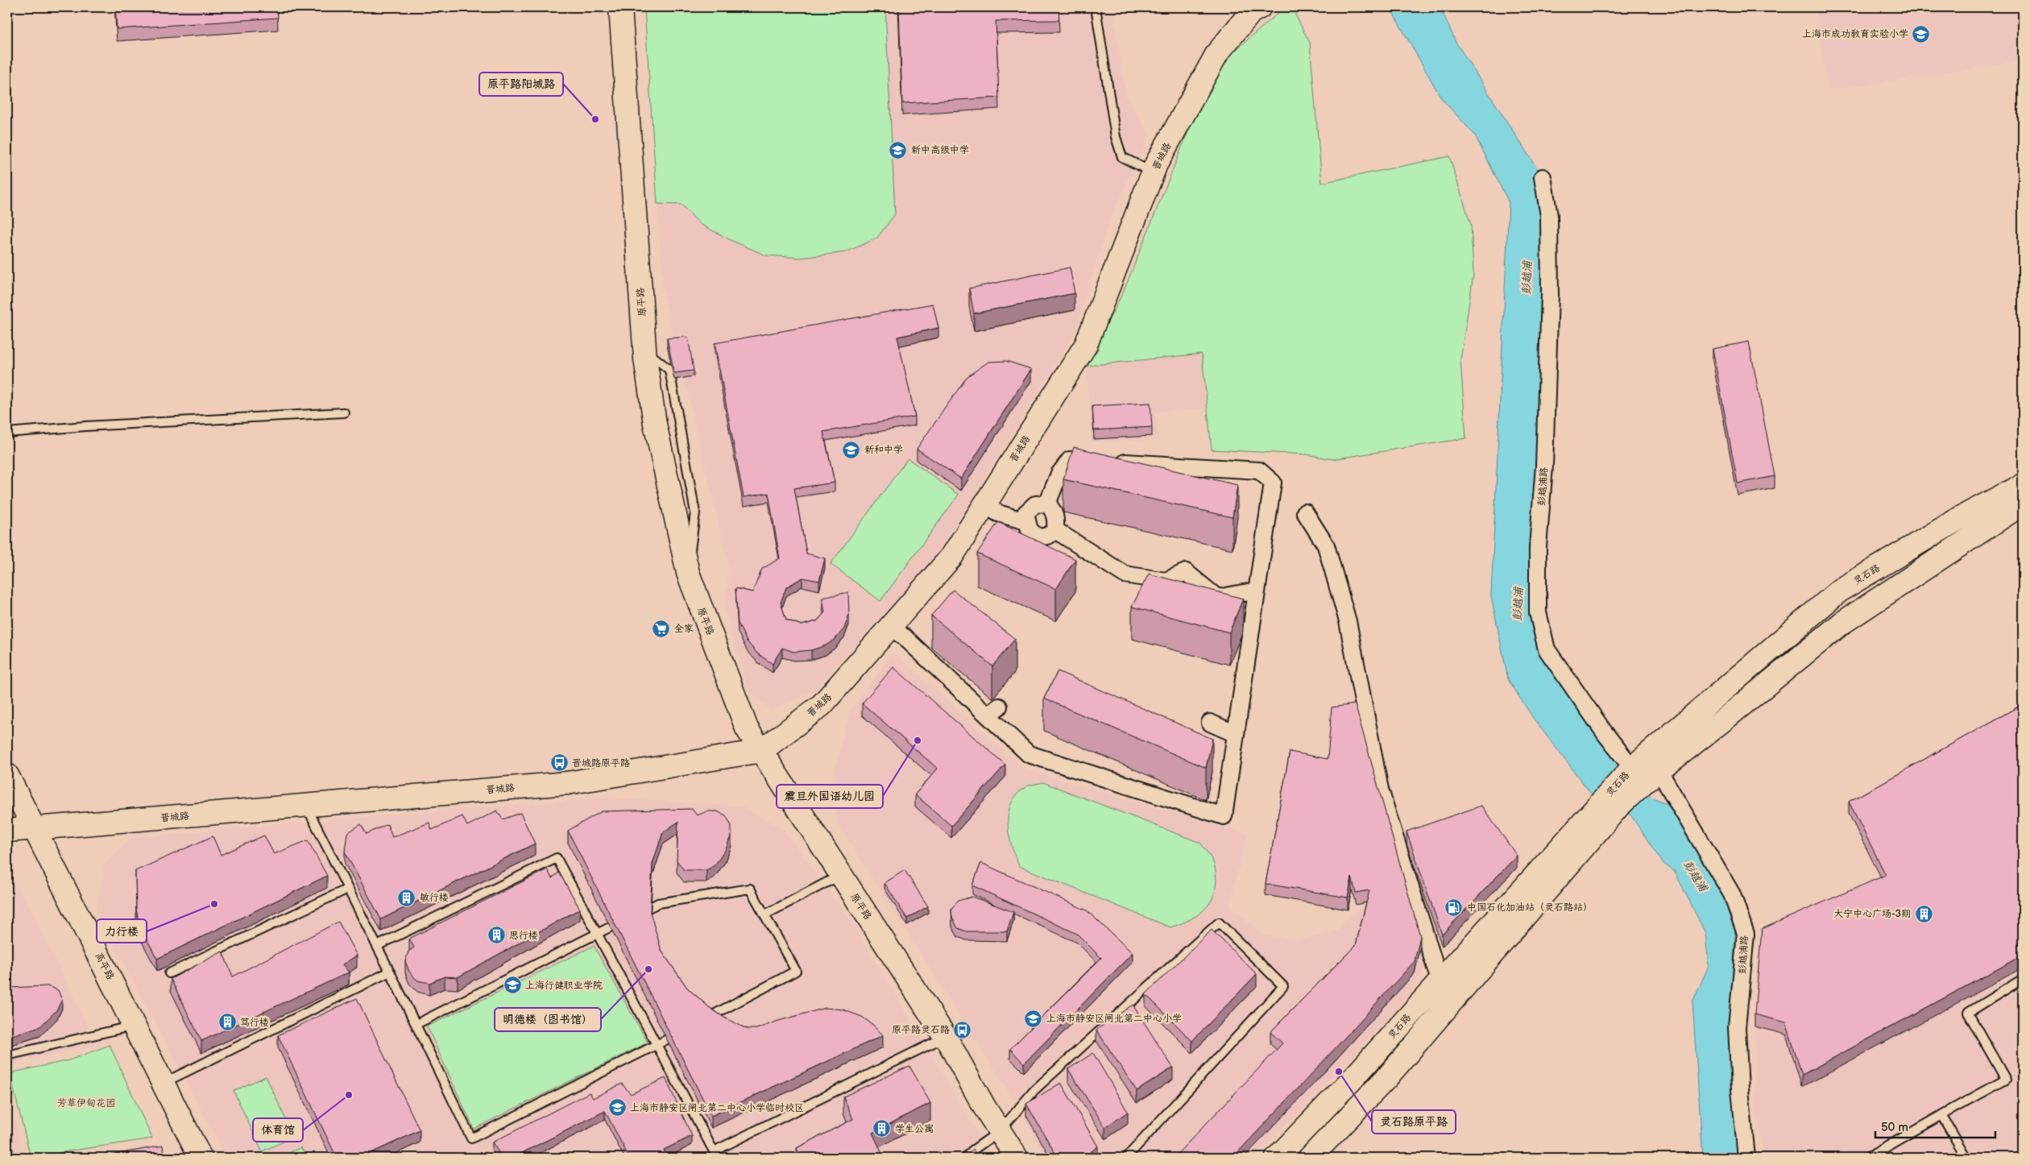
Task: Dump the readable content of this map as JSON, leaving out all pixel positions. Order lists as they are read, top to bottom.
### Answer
{
  "streets": {
    "street": [
      "晋城路",
      "原平路",
      "彭越浦路",
      "灵石路",
      "高平路"
    ]
  },
  "crossings": [
    ["晋城路", "原平路"],
    ["晋城路", "高平路"],
    ["彭越浦路", "灵石路"]
  ],
  "water": ["彭越浦"],
  "parks": ["芳草伊甸花园"],
  "places": {
    "school or university": [
      "上海市成功教育实验小学",
      "新中高级中学",
      "新和中学",
      "上海行健职业学院",
      "上海市静安区闸北第二中心小学",
      "上海市静安区闸北第二中心小学临时校区"
    ],
    "other": [
      "原平路阳城路",
      "震旦外国语幼儿园",
      "力行楼",
      "明德楼（图书馆）",
      "灵石路原平路",
      "体育馆"
    ],
    "supermarket": ["全家"],
    "bus stop": ["晋城路原平路", "原平路灵石路"],
    "building": [
      "敏行楼",
      "大宁中心广场-3期",
      "思行楼",
      "笃行楼",
      "学生公寓"
    ],
    "fuel station": ["中国石化加油站（灵石路站）"]
  },
  "scale_bar": "50 m"
}
